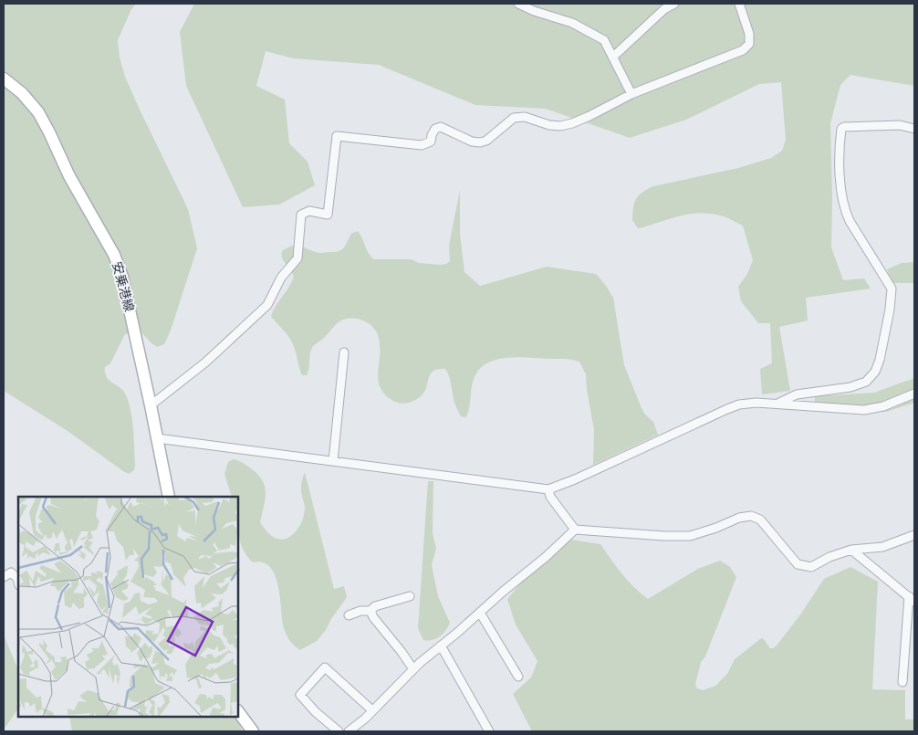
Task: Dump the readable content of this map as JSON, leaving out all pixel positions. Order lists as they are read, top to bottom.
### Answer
{
  "streets": {
    "main road": ["安乗港線"]
  }
}
